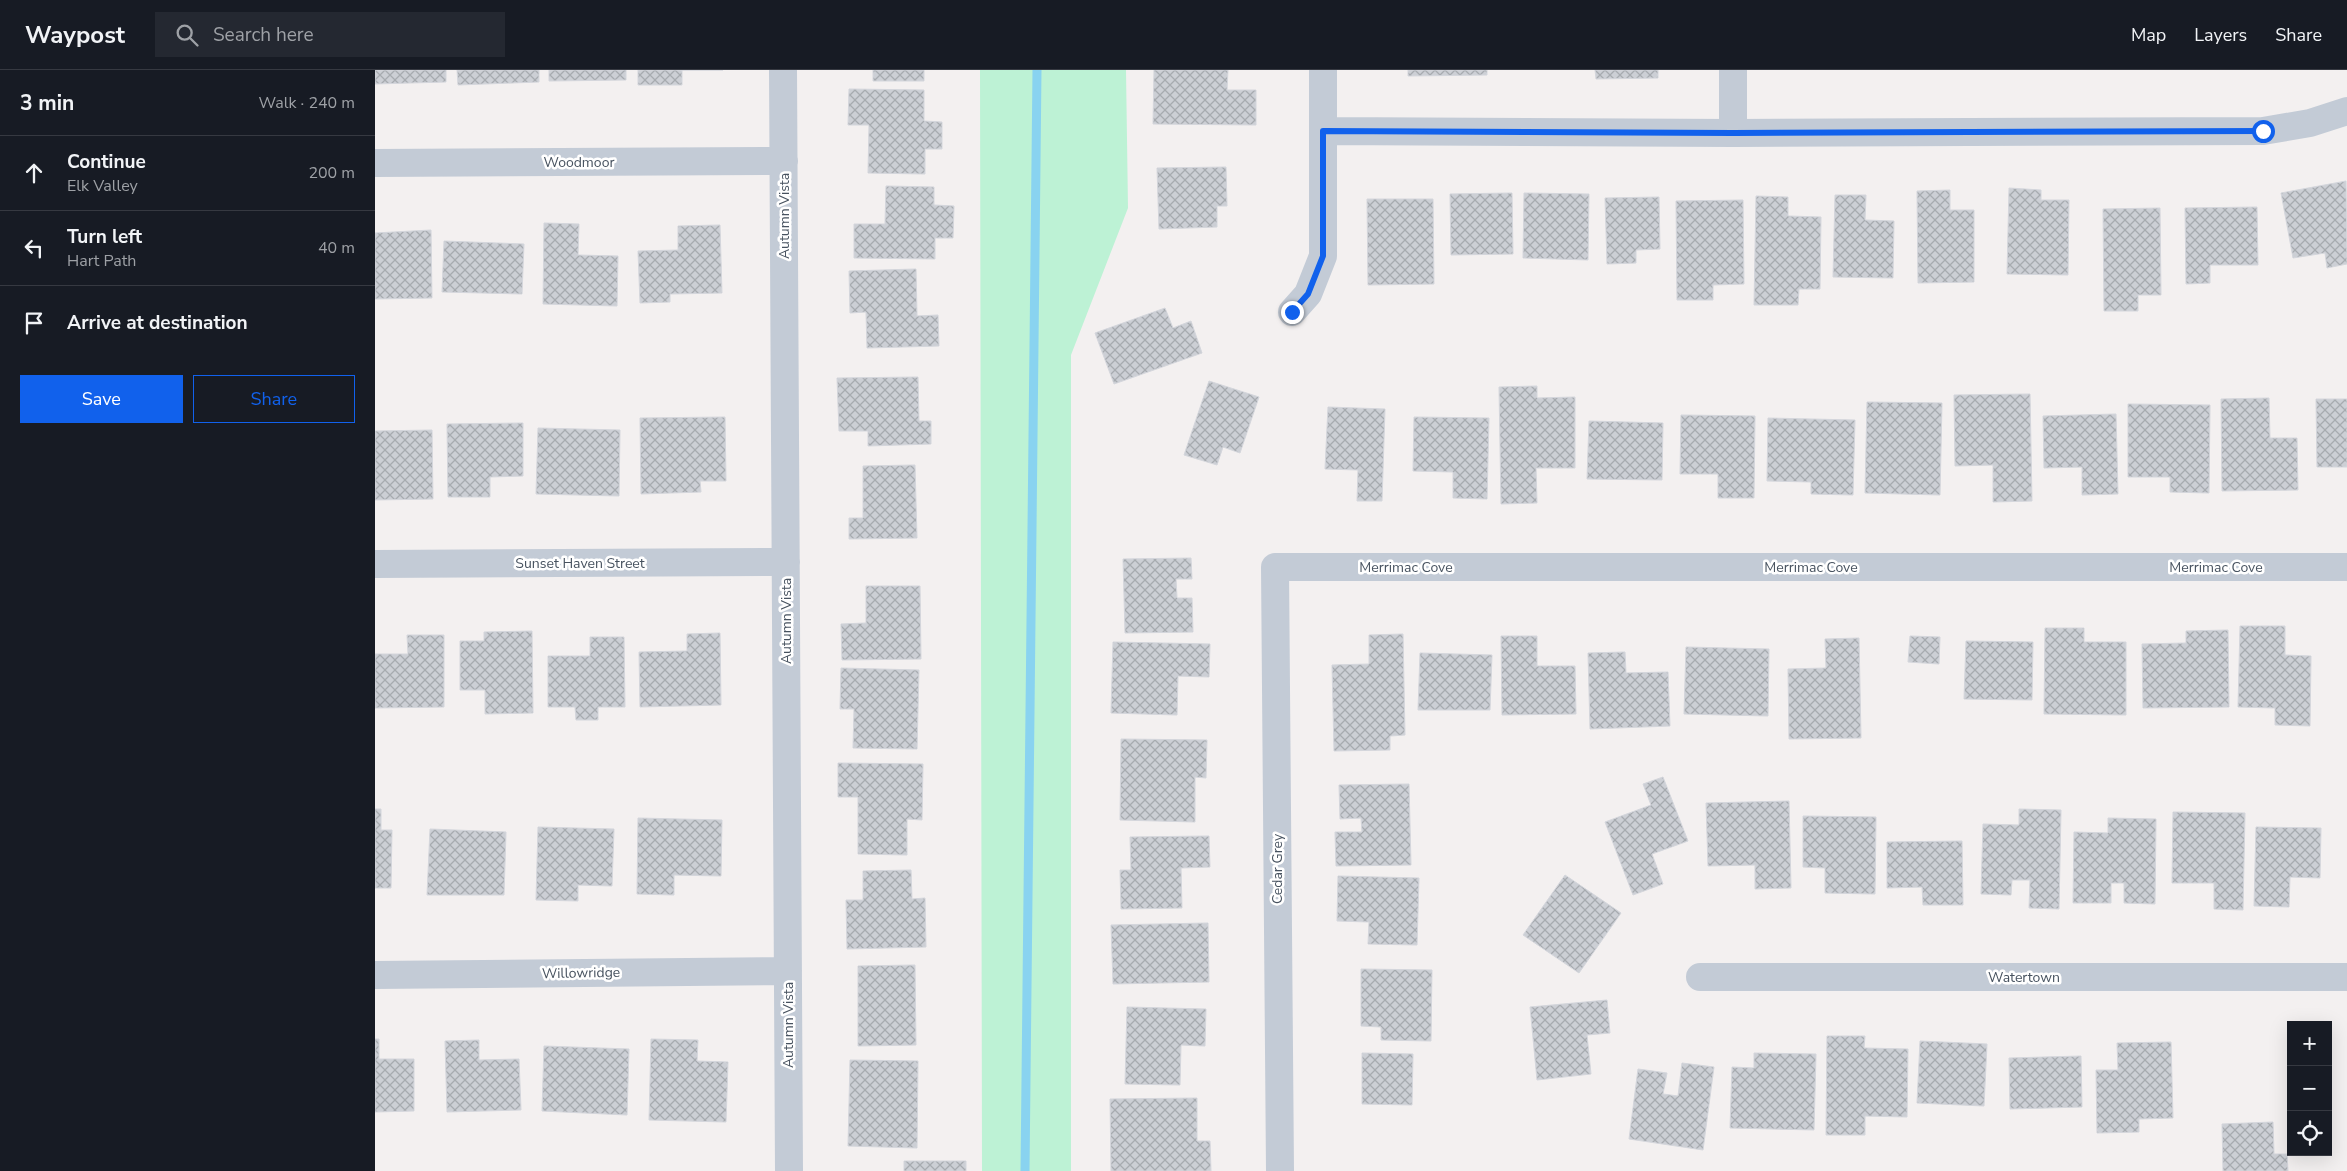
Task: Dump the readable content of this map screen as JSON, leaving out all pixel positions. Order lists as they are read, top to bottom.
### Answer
{
  "streets": {
    "street": [
      "Woodmoor",
      "Autumn Vista",
      "Sunset Haven Street",
      "Merrimac Cove",
      "Cedar Grey",
      "Willowridge",
      "Watertown"
    ]
  },
  "crossings": [
    ["Woodmoor", "Autumn Vista"],
    ["Autumn Vista", "Sunset Haven Street"],
    ["Autumn Vista", "Willowridge"],
    ["Merrimac Cove", "Cedar Grey"]
  ],
  "page": {
    "header": "Waypost",
    "search": "Search here",
    "nav": ["Map", "Layers", "Share"],
    "heading": ["3 min", "Walk · 240 m"],
    "list": [
      ["Continue", "Elk Valley", "200 m"],
      ["Turn left", "Hart Path", "40 m"],
      "Arrive at destination"
    ],
    "buttons": ["Save", "Share"],
    "map_buttons": ["+", "−"]
  }
}
